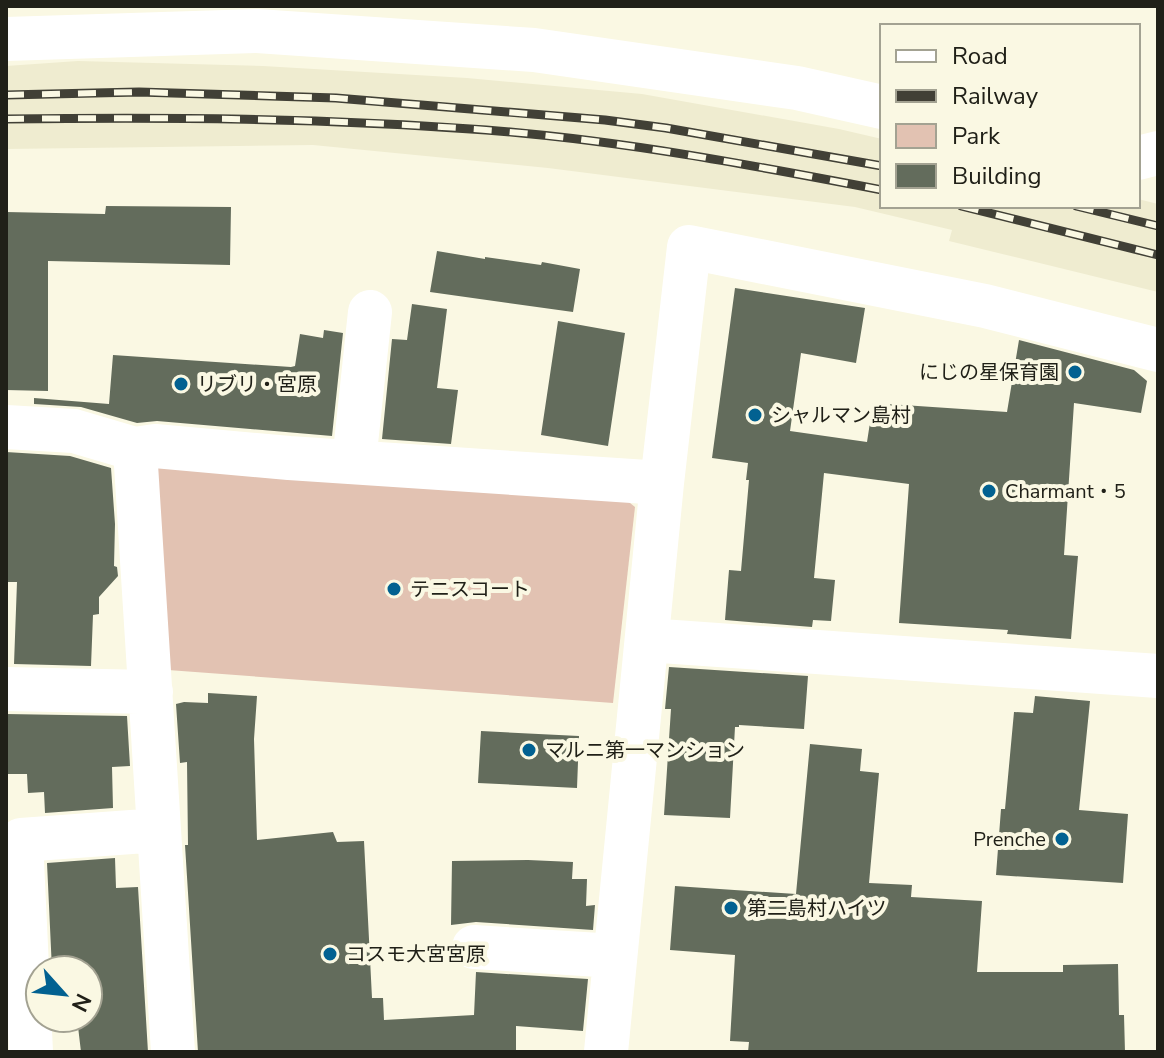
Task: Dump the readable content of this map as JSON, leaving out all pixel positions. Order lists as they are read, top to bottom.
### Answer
{
  "places": [
    "にじの星保育園",
    "リブリ・宮原",
    "シャルマン島村",
    "Charmant・5",
    "テニスコート",
    "マルニ第一マンション",
    "Prenche",
    "第二島村ハイツ",
    "コスモ大宮宮原"
  ],
  "legend": [
    "Road",
    "Railway",
    "Park",
    "Building"
  ],
  "north": "bottom right"
}
